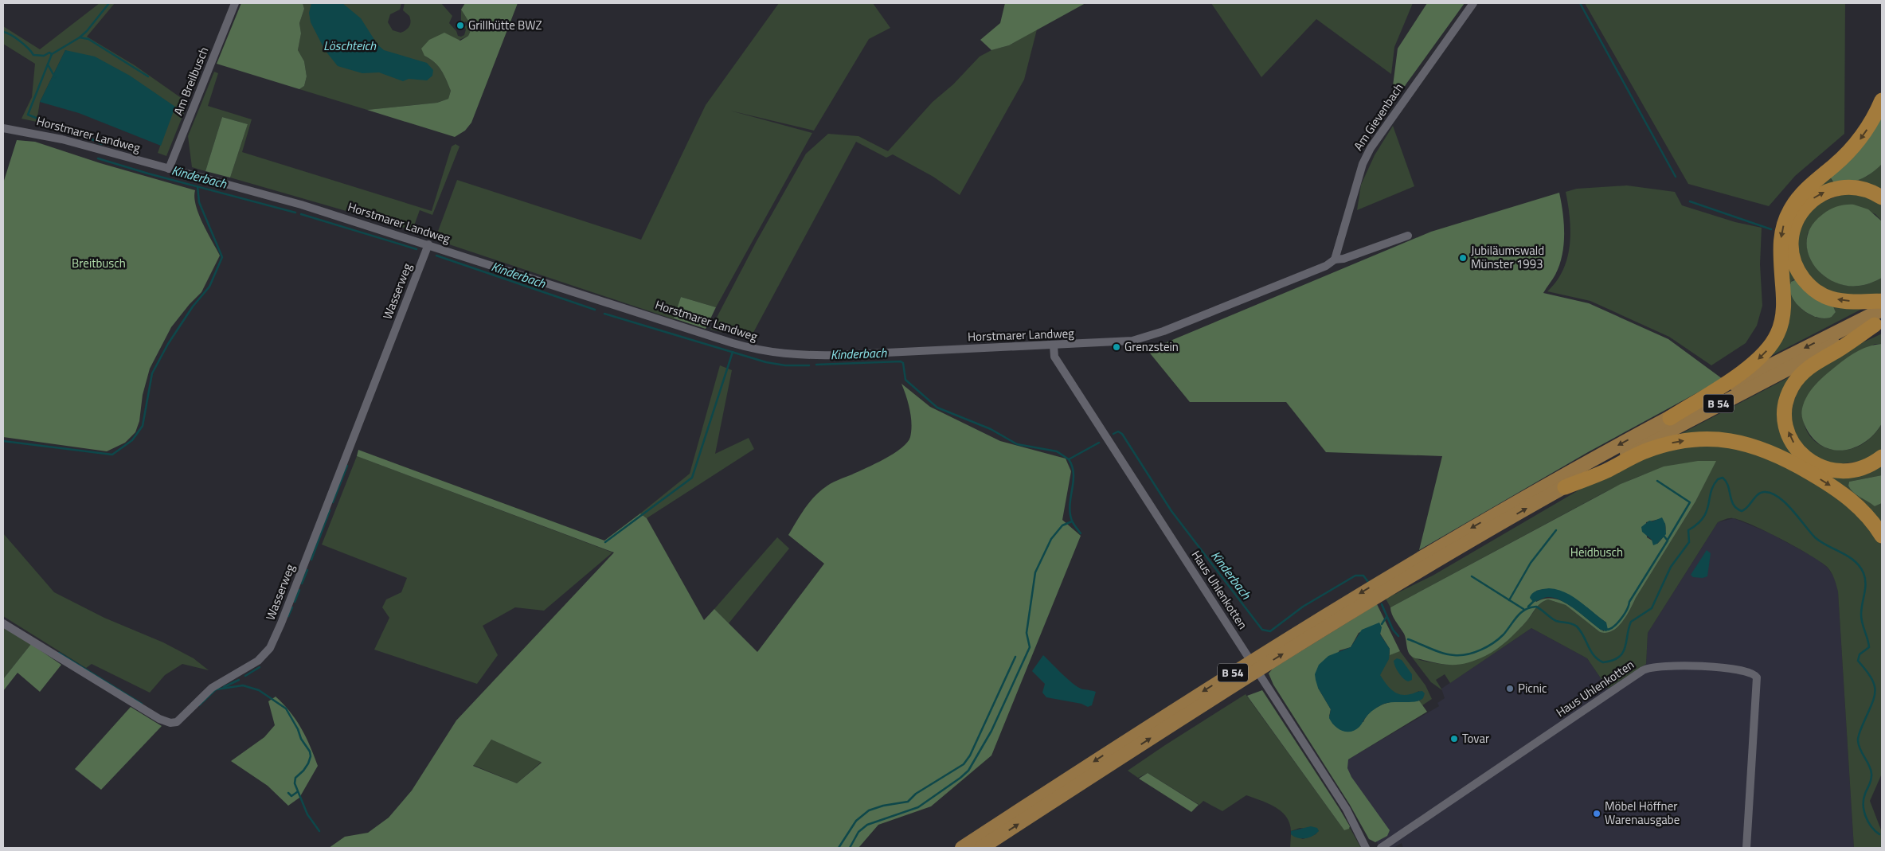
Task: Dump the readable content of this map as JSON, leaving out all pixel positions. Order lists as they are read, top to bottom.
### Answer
{
  "streets": {
    "highway": ["B 54"],
    "street": [
      "Am Breilbusch",
      "Am Gievenbach",
      "Horstmarer Landweg",
      "Wasserweg",
      "Haus Uhlenkotten"
    ]
  },
  "crossings": [
    ["Am Breilbusch", "Horstmarer Landweg"],
    ["Am Gievenbach", "Horstmarer Landweg"],
    ["Horstmarer Landweg", "Wasserweg"],
    ["Horstmarer Landweg", "Haus Uhlenkotten"]
  ],
  "water": ["Löschteich", "Kinderbach"],
  "parks": ["Breitbusch", "Heidbusch"],
  "places": [
    "Grillhütte BWZ",
    "Jubiläumswald Münster 1993",
    "Grenzstein",
    "Picnic",
    "Tovar",
    "Möbel Höffner Warenausgabe"
  ]
}
